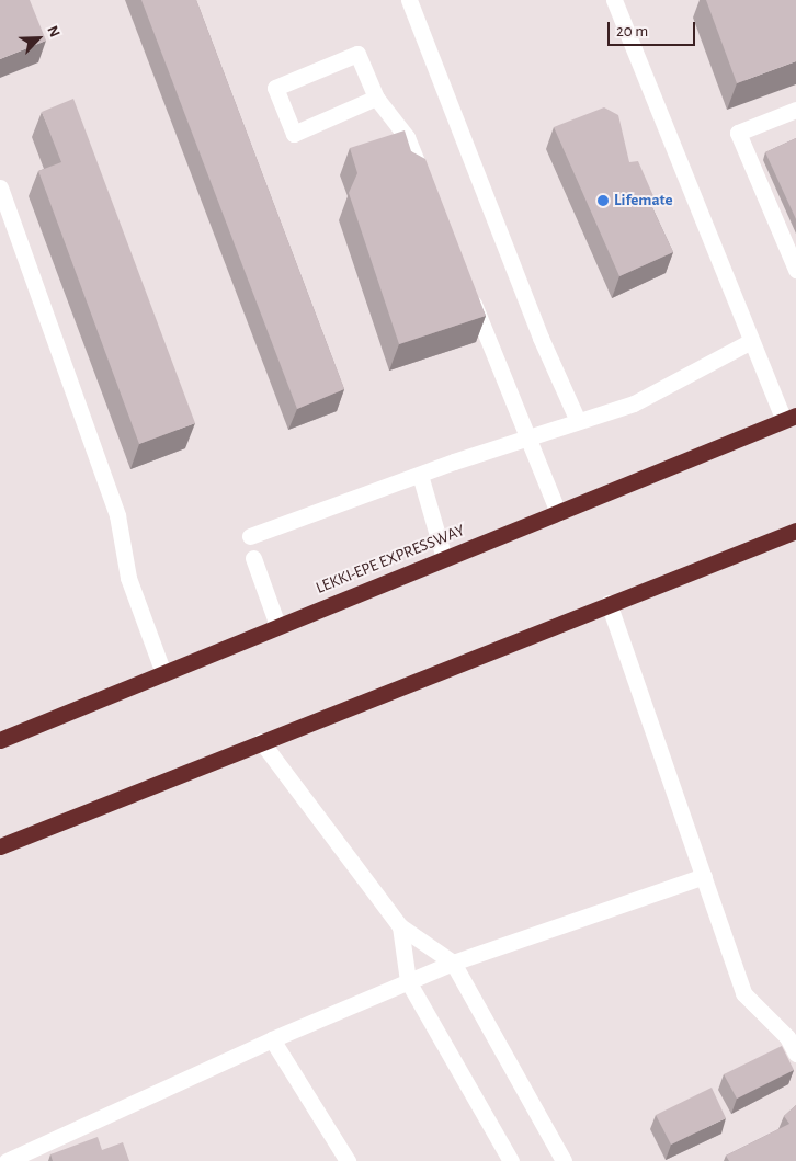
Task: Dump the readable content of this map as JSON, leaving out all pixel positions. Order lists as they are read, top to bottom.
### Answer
{
  "streets": {
    "highway": ["LEKKI-EPE EXPRESSWAY"]
  },
  "places": ["Lifemate"],
  "scale_bar": "20 m",
  "north": "top right"
}
